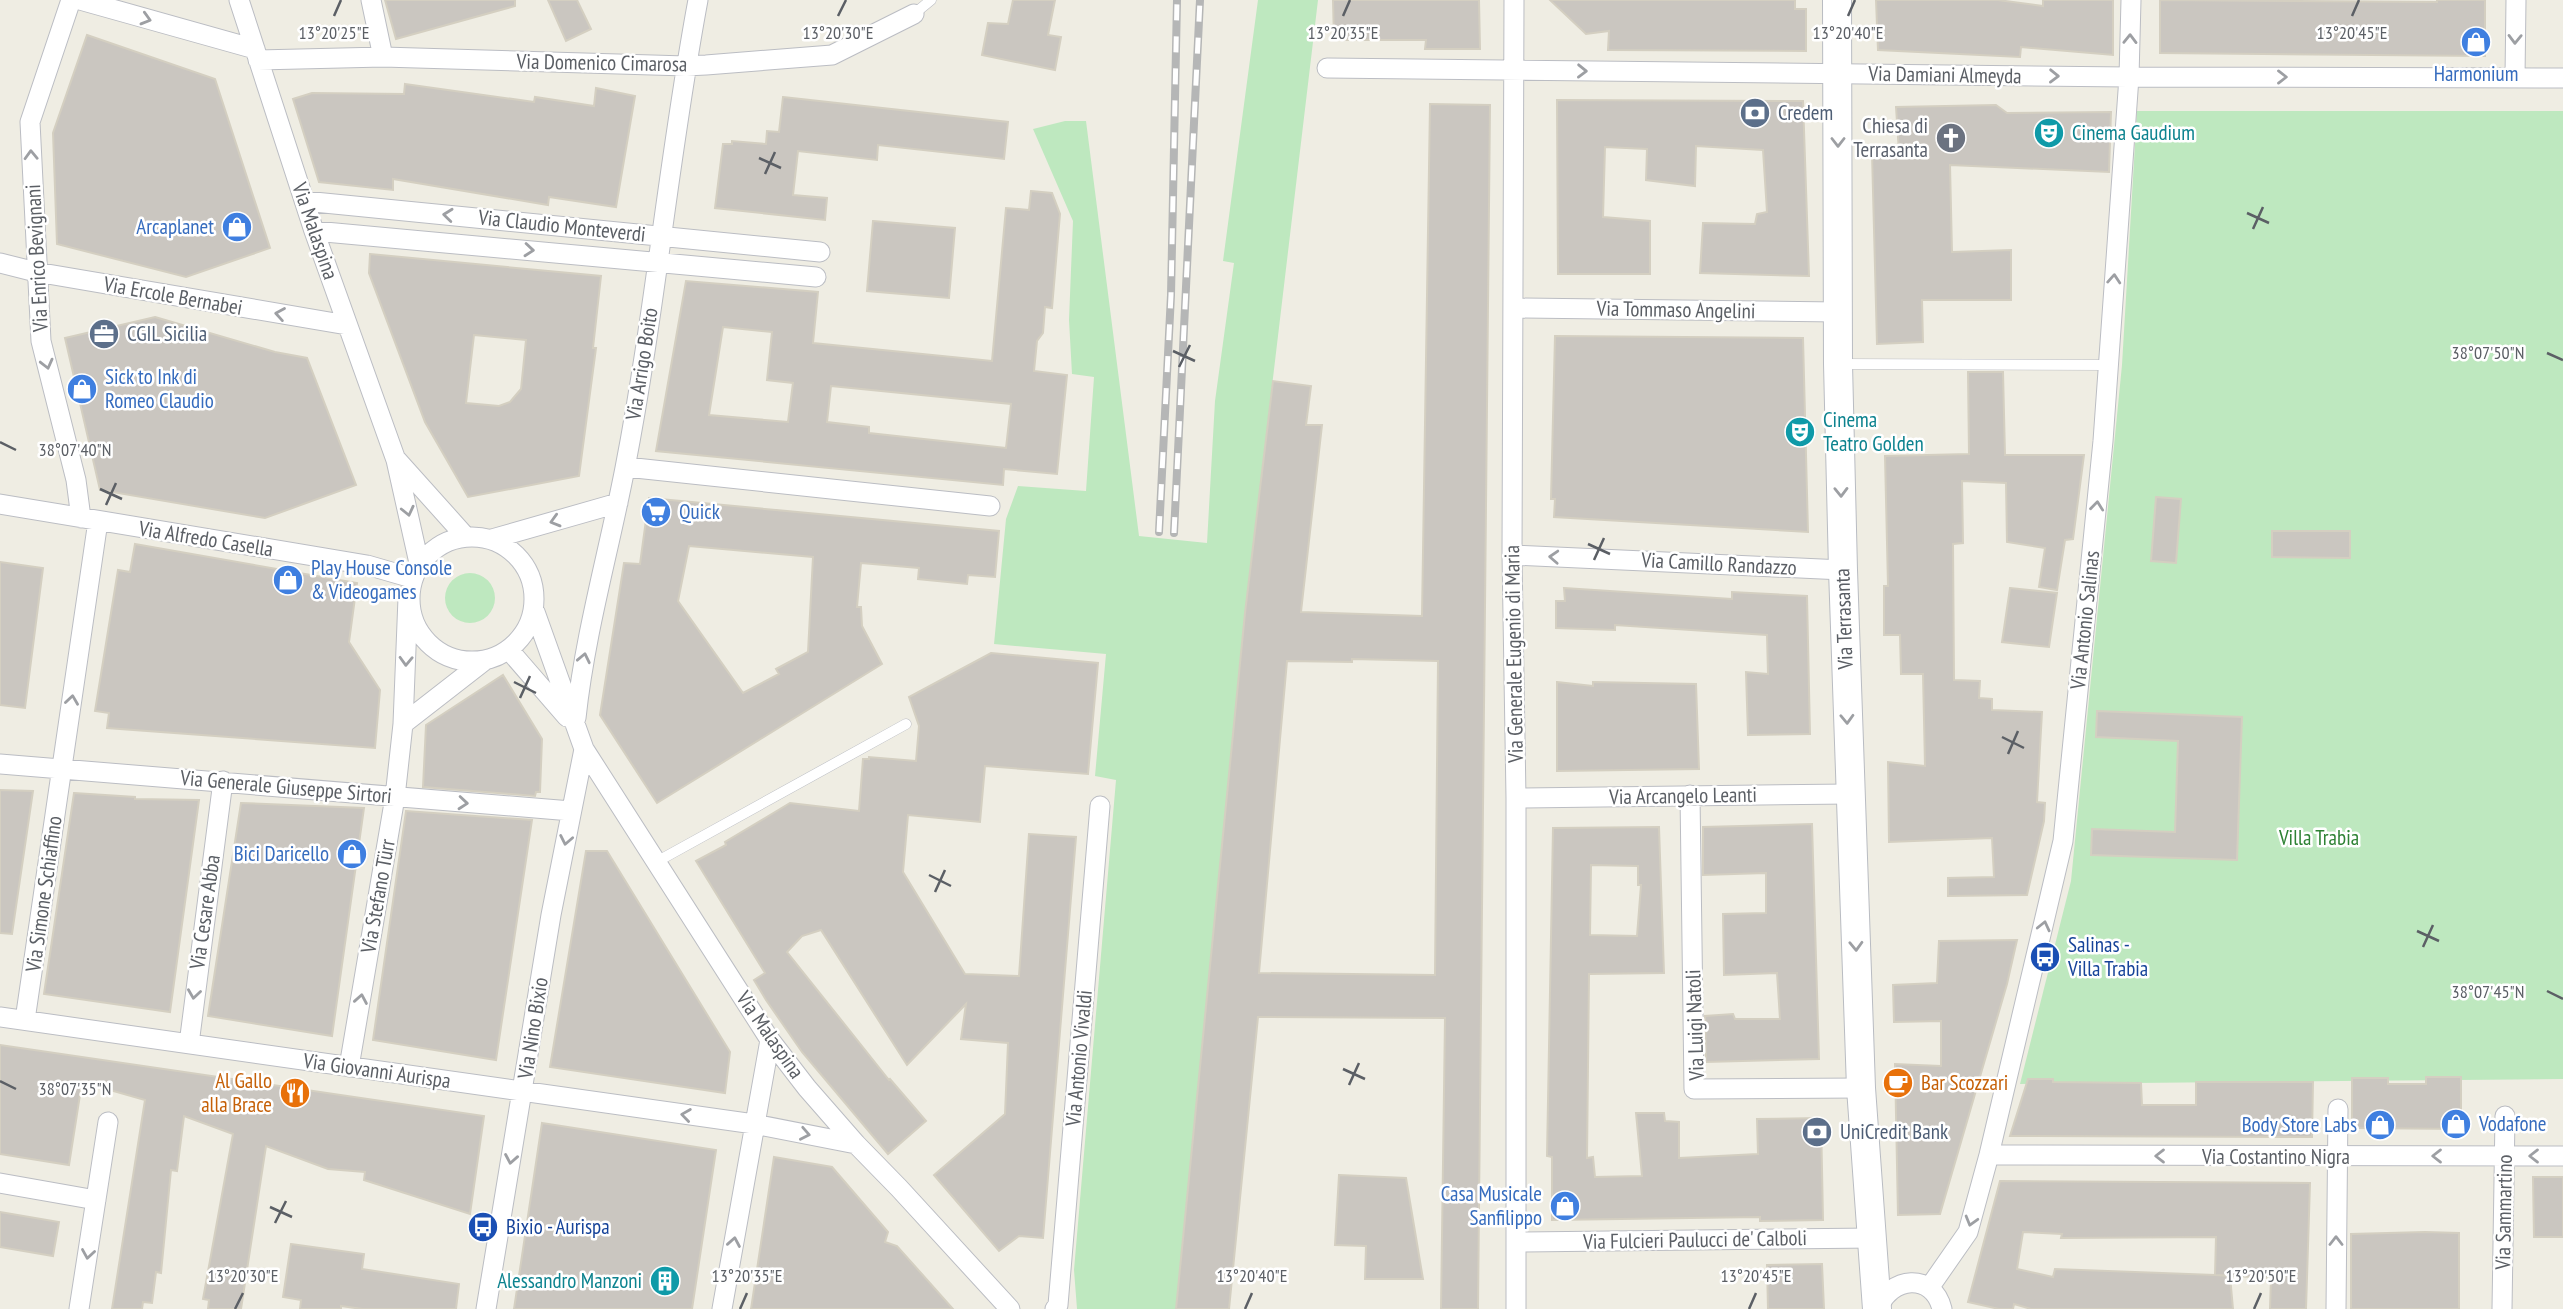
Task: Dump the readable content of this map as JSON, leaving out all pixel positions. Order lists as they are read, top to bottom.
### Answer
{
  "streets": {
    "street": [
      "Via Domenico Cimarosa",
      "Via Damiani Almeyda",
      "Via Claudio Monteverdi",
      "Via Malaspina",
      "Via Enrico Bevignani",
      "Via Ercole Bernabei",
      "Via Tommaso Angelini",
      "Via Arrigo Boito",
      "Via Alfredo Casella",
      "Via Camillo Randazzo",
      "Via Terrasanta",
      "Via Antonio Salinas",
      "Via Generale Eugenio di Maria",
      "Via Generale Giuseppe Sirtori",
      "Via Arcangelo Leanti",
      "Via Simone Schiaffino",
      "Via Stefano Türr",
      "Via Cesare Abba",
      "Via Luigi Natoli",
      "Via Nino Bixio",
      "Via Antonio Vivaldi",
      "Via Giovanni Aurispa",
      "Via Costantino Nigra",
      "Via Sammartino",
      "Via Fulcieri Paulucci de' Calboli"
    ]
  },
  "crossings": [
    ["Via Domenico Cimarosa", "Via Malaspina"],
    ["Via Domenico Cimarosa", "Via Arrigo Boito"],
    ["Via Damiani Almeyda", "Via Terrasanta"],
    ["Via Damiani Almeyda", "Via Antonio Salinas"],
    ["Via Damiani Almeyda", "Via Generale Eugenio di Maria"],
    ["Via Claudio Monteverdi", "Via Malaspina"],
    ["Via Claudio Monteverdi", "Via Arrigo Boito"],
    ["Via Malaspina", "Via Ercole Bernabei"],
    ["Via Malaspina", "Via Arrigo Boito"],
    ["Via Malaspina", "Via Alfredo Casella"],
    ["Via Malaspina", "Via Stefano Türr"],
    ["Via Malaspina", "Via Nino Bixio"],
    ["Via Malaspina", "Via Giovanni Aurispa"],
    ["Via Enrico Bevignani", "Via Ercole Bernabei"],
    ["Via Enrico Bevignani", "Via Alfredo Casella"],
    ["Via Enrico Bevignani", "Via Generale Giuseppe Sirtori"],
    ["Via Enrico Bevignani", "Via Simone Schiaffino"],
    ["Via Tommaso Angelini", "Via Terrasanta"],
    ["Via Tommaso Angelini", "Via Generale Eugenio di Maria"],
    ["Via Alfredo Casella", "Via Stefano Türr"],
    ["Via Camillo Randazzo", "Via Terrasanta"],
    ["Via Camillo Randazzo", "Via Generale Eugenio di Maria"],
    ["Via Terrasanta", "Via Arcangelo Leanti"],
    ["Via Terrasanta", "Via Luigi Natoli"],
    ["Via Terrasanta", "Via Fulcieri Paulucci de' Calboli"],
    ["Via Antonio Salinas", "Via Costantino Nigra"],
    ["Via Generale Eugenio di Maria", "Via Arcangelo Leanti"],
    ["Via Generale Eugenio di Maria", "Via Fulcieri Paulucci de' Calboli"],
    ["Via Generale Giuseppe Sirtori", "Via Simone Schiaffino"],
    ["Via Generale Giuseppe Sirtori", "Via Stefano Türr"],
    ["Via Generale Giuseppe Sirtori", "Via Cesare Abba"],
    ["Via Generale Giuseppe Sirtori", "Via Nino Bixio"],
    ["Via Arcangelo Leanti", "Via Luigi Natoli"],
    ["Via Simone Schiaffino", "Via Giovanni Aurispa"],
    ["Via Stefano Türr", "Via Giovanni Aurispa"],
    ["Via Cesare Abba", "Via Giovanni Aurispa"],
    ["Via Nino Bixio", "Via Giovanni Aurispa"],
    ["Via Costantino Nigra", "Via Sammartino"]
  ],
  "one_way": [
    "Via Damiani Almeyda",
    "Via Ercole Bernabei",
    "Via Camillo Randazzo",
    "Via Terrasanta",
    "Via Cesare Abba",
    "Via Nino Bixio",
    "Via Costantino Nigra"
  ],
  "parks": ["Villa Trabia"],
  "places": {
    "shop": [
      "Harmonium",
      "Arcaplanet",
      "Sick to Ink di Romeo Claudio",
      "Play House Console & Videogames",
      "Bici Daricello",
      "Vodafone",
      "Body Store Labs",
      "Casa Musicale Sanfilippo"
    ],
    "bank": ["Credem", "UniCredit Bank"],
    "theatre": ["Cinema Gaudium", "Cinema Teatro Golden"],
    "church": ["Chiesa di Terrasanta"],
    "office": ["CGIL Sicilia"],
    "supermarket": ["Quick"],
    "bus stop": ["Salinas - Villa Trabia", "Bixio - Aurispa"],
    "cafe": ["Bar Scozzari"],
    "restaurant": ["Al Gallo alla Brace"],
    "building": ["Alessandro Manzoni"]
  },
  "coordinates": [
    "13°20'25\"E",
    "13°20'30\"E",
    "13°20'35\"E",
    "13°20'40\"E",
    "13°20'45\"E",
    "38°07'50\"N",
    "38°07'40\"N",
    "38°07'45\"N",
    "38°07'35\"N",
    "13°20'50\"E"
  ]
}
